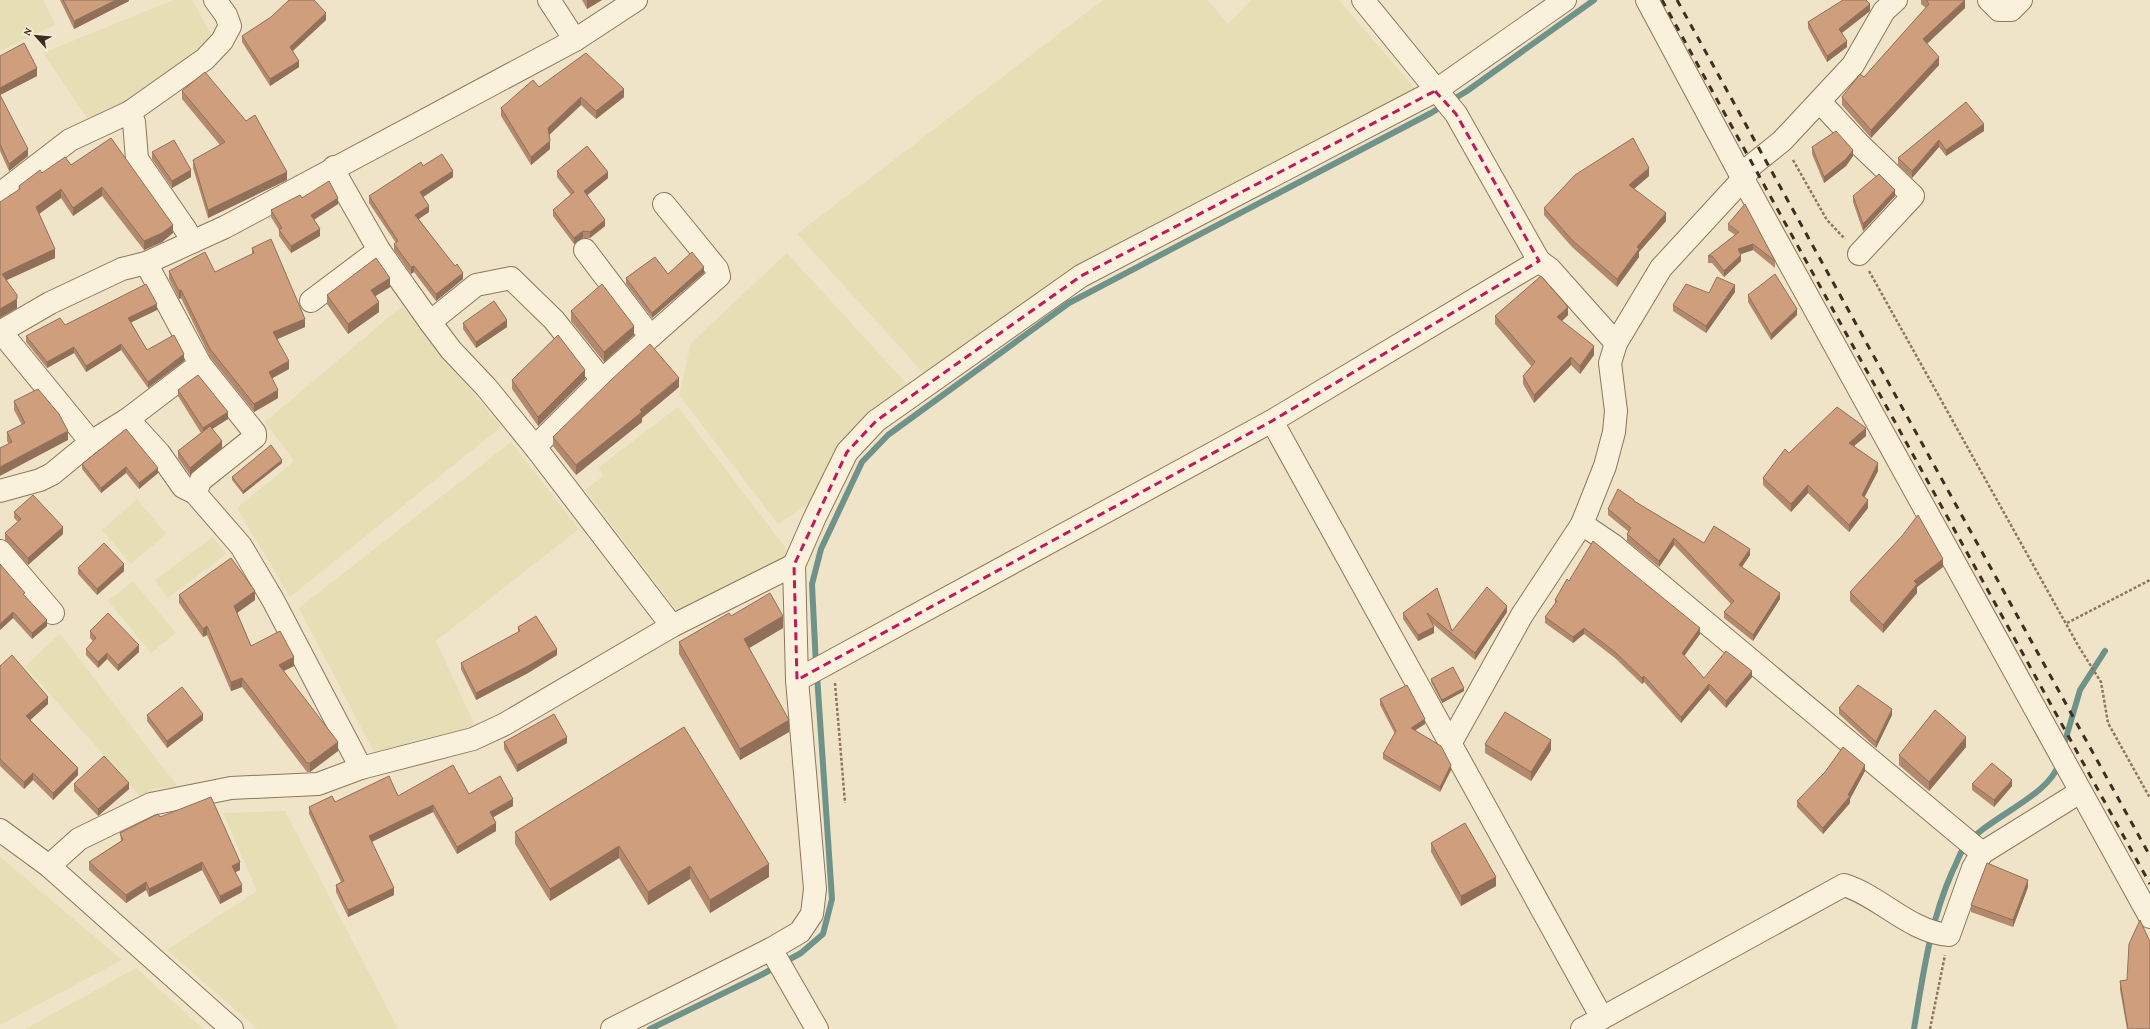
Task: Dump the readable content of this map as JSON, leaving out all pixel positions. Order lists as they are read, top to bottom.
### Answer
{
  "north": "top left"
}
